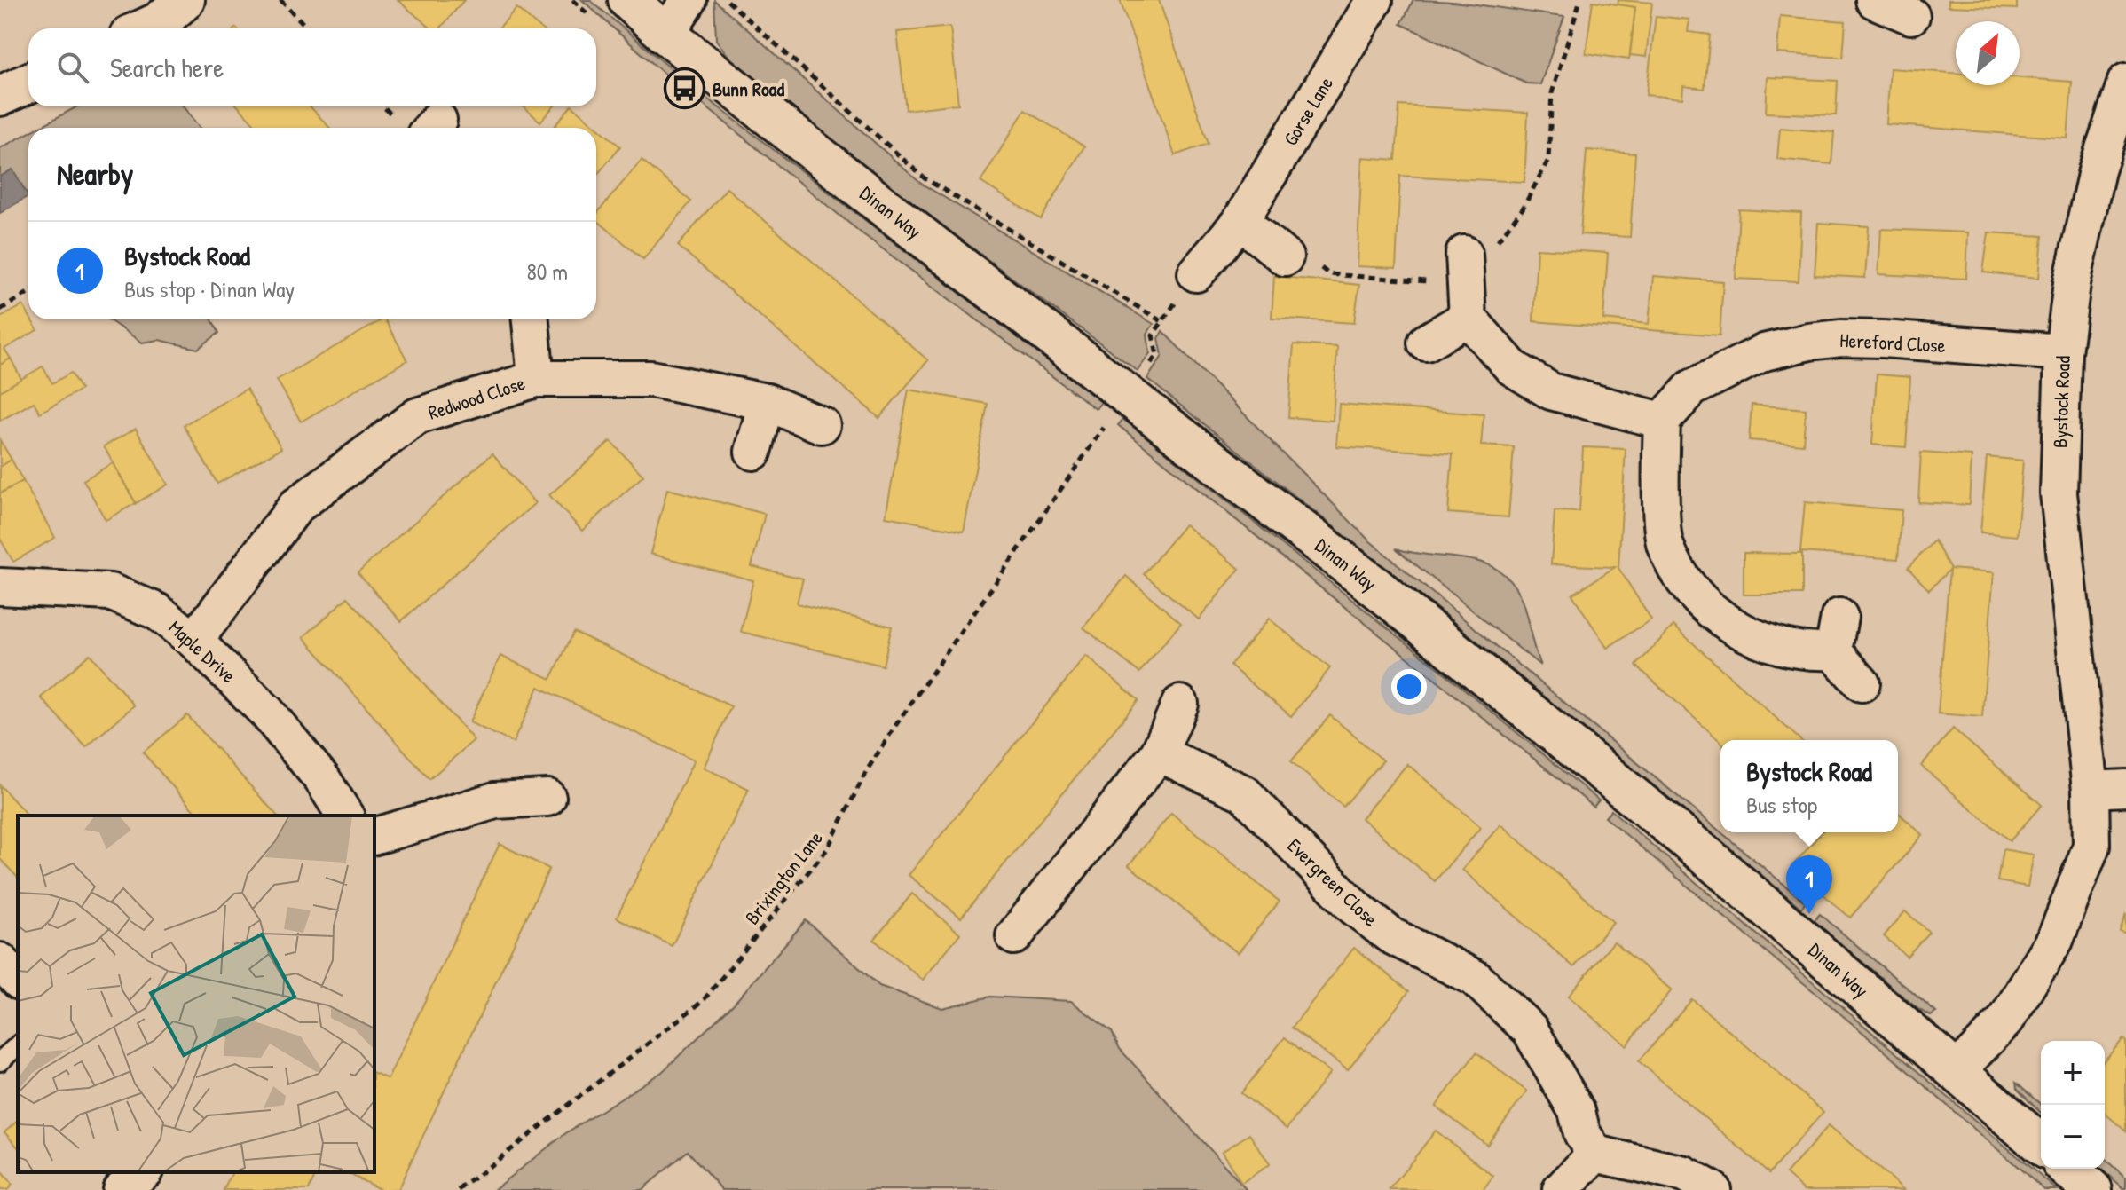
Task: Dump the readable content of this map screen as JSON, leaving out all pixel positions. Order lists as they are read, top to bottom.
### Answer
{
  "streets": {
    "street": [
      "Gorse Lane",
      "Dinan Way",
      "Hereford Close",
      "Redwood Close",
      "Bystock Road",
      "Maple Drive",
      "Evergreen Close"
    ],
    "path": ["Brixington Lane"]
  },
  "crossings": [
    ["Dinan Way", "Bystock Road"],
    ["Hereford Close", "Bystock Road"],
    ["Redwood Close", "Maple Drive"]
  ],
  "places": {
    "bus stop": ["Bunn Road"]
  },
  "north": "top right",
  "page": {
    "search": "Search here",
    "heading": "Nearby",
    "list": [
      {
        "mark": "1",
        "name": "Bystock Road",
        "note": "Bus stop · Dinan Way",
        "value": "80 m"
      }
    ],
    "popup": ["Bystock Road", "Bus stop"],
    "pins": "1",
    "map_buttons": ["+", "−"]
  }
}
